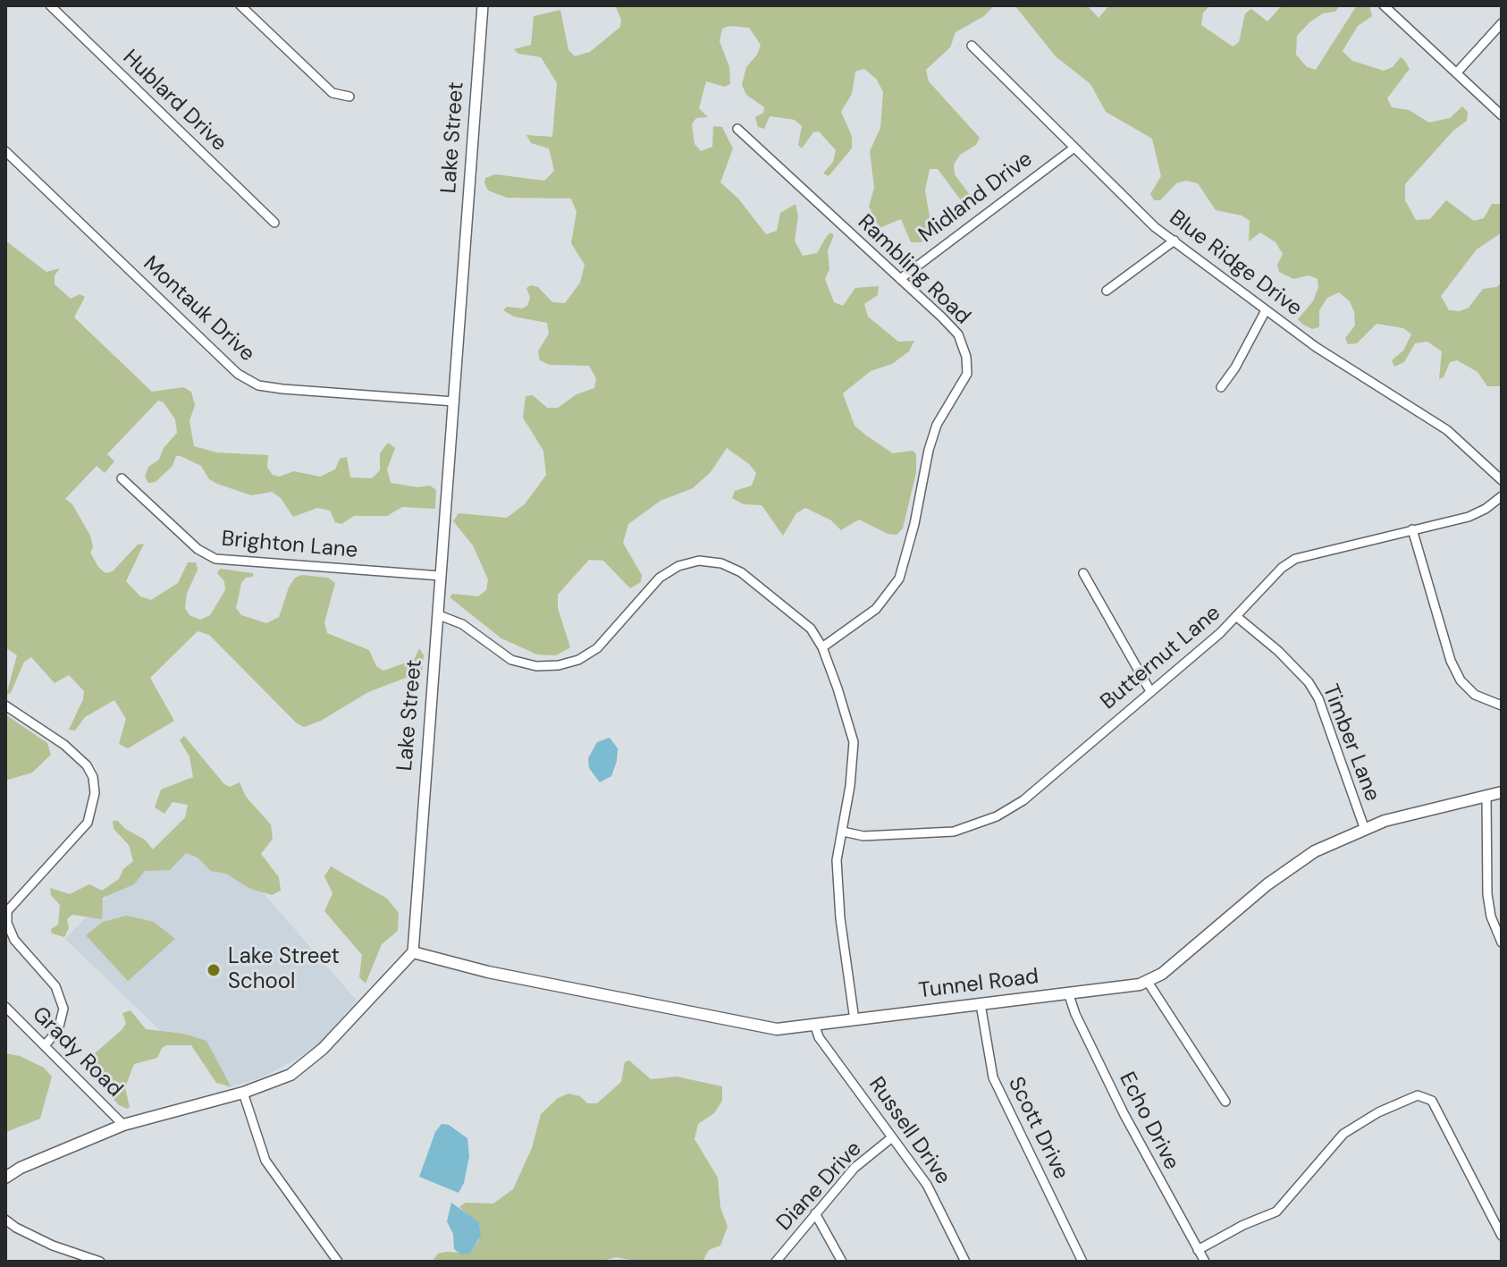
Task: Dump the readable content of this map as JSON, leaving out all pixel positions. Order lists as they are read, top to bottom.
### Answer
{
  "streets": {
    "main road": ["Tunnel Road"],
    "street": [
      "Hublard Drive",
      "Lake Street",
      "Midland Drive",
      "Blue Ridge Drive",
      "Rambling Road",
      "Montauk Drive",
      "Brighton Lane",
      "Butternut Lane",
      "Timber Lane",
      "Grady Road",
      "Echo Drive",
      "Scott Drive",
      "Russell Drive",
      "Diane Drive"
    ]
  },
  "crossings": [
    ["Lake Street", "Montauk Drive"],
    ["Lake Street", "Brighton Lane"],
    ["Lake Street", "Tunnel Road"],
    ["Midland Drive", "Blue Ridge Drive"],
    ["Midland Drive", "Rambling Road"],
    ["Butternut Lane", "Timber Lane"],
    ["Timber Lane", "Tunnel Road"],
    ["Tunnel Road", "Echo Drive"],
    ["Tunnel Road", "Scott Drive"],
    ["Tunnel Road", "Russell Drive"],
    ["Russell Drive", "Diane Drive"]
  ],
  "places": ["Lake Street School"]
}
